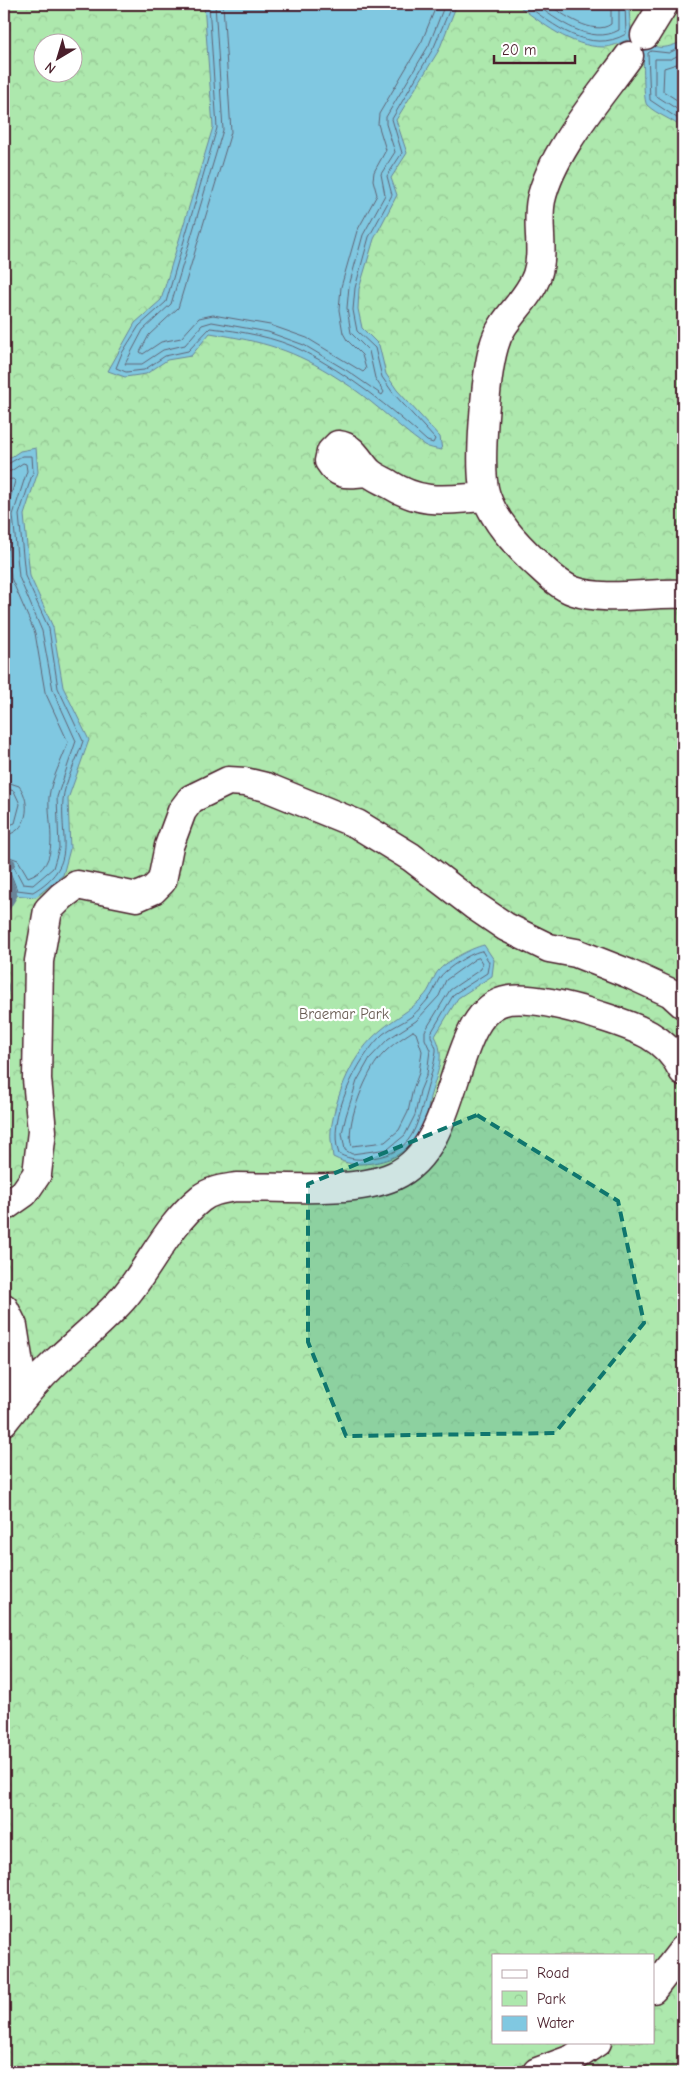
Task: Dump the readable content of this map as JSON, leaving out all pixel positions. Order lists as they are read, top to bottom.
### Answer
{
  "parks": ["Braemar Park"],
  "legend": ["Road", "Park", "Water"],
  "scale_bar": "20 m",
  "north": "bottom left"
}
